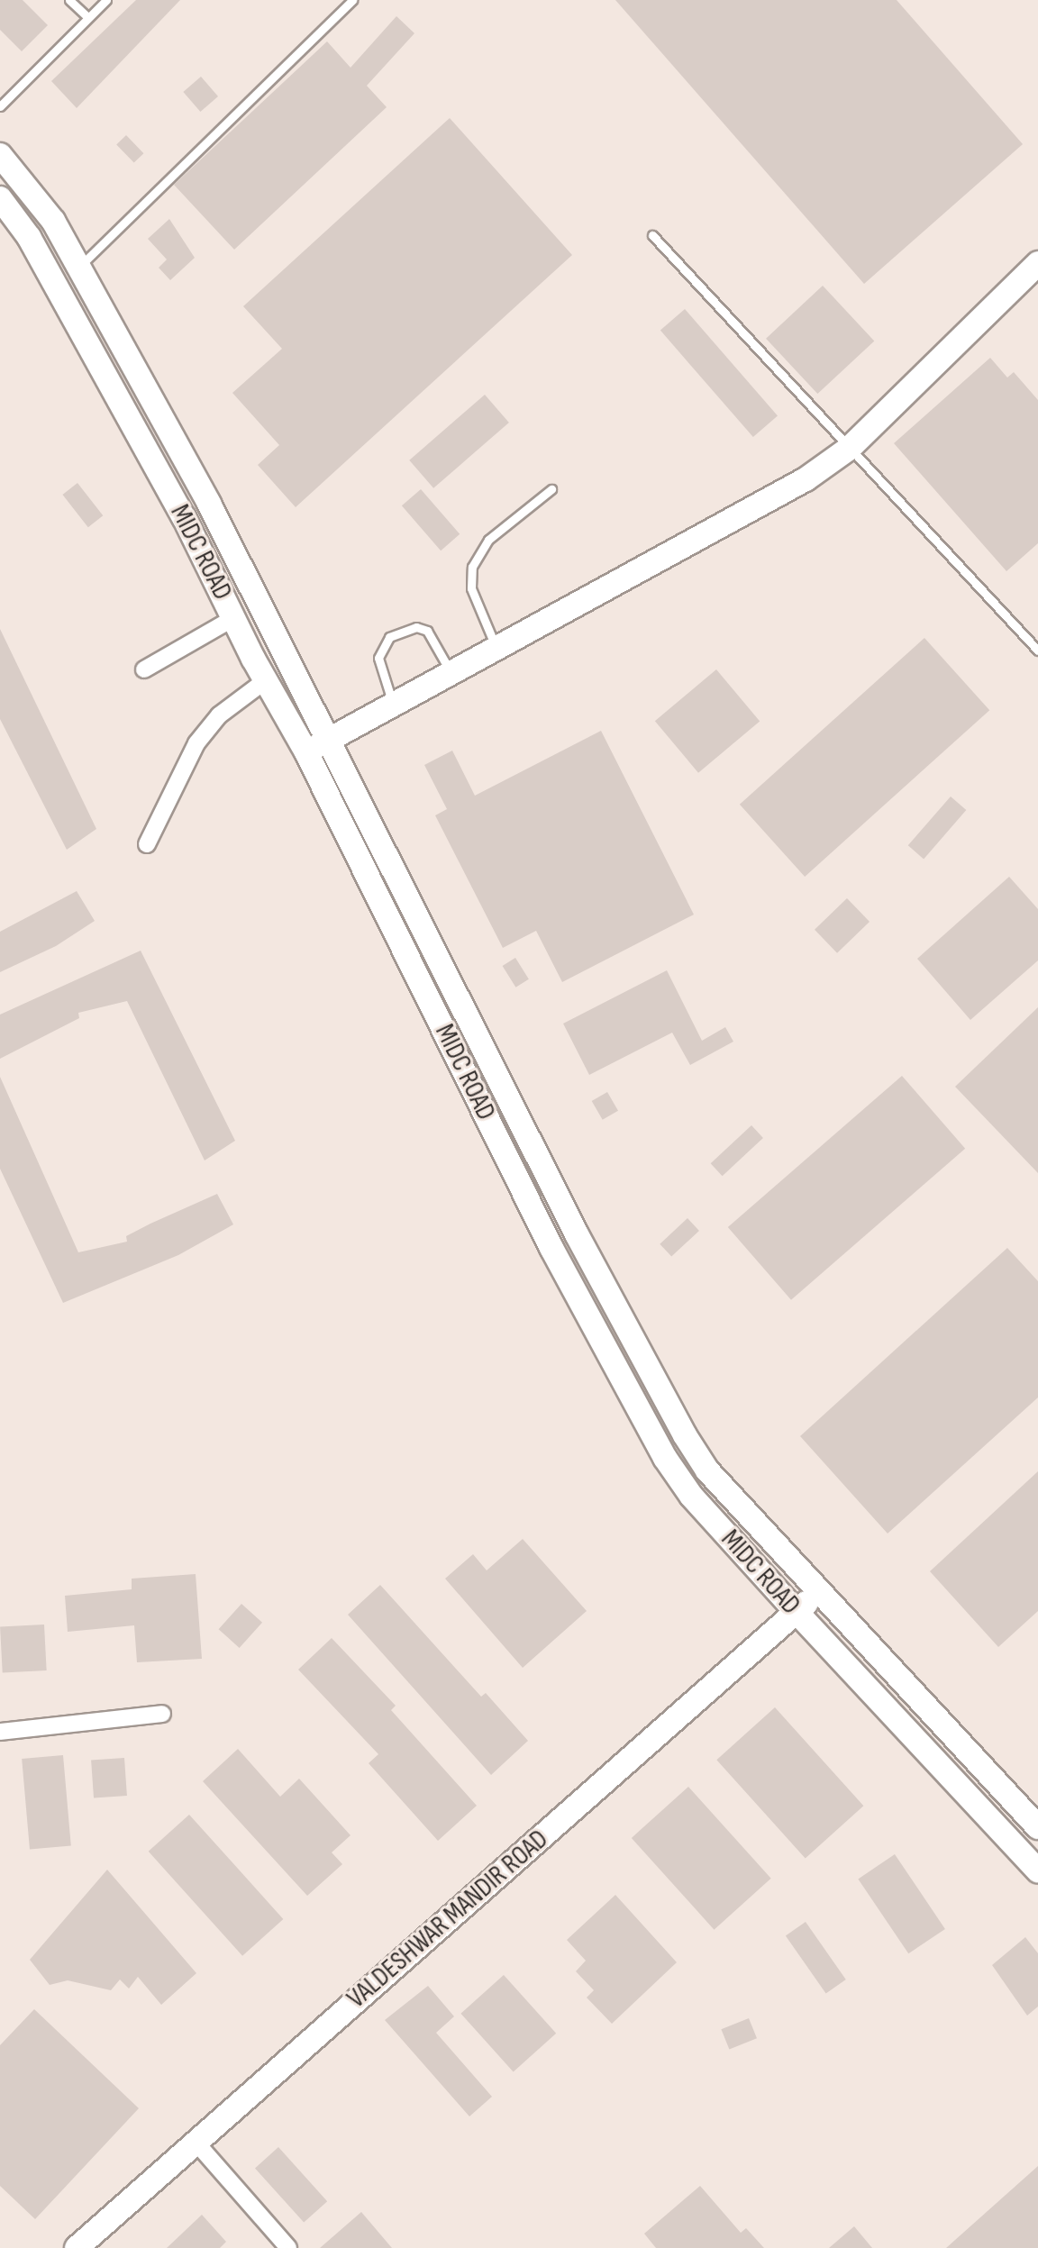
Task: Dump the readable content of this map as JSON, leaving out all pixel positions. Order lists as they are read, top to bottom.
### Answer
{
  "streets": {
    "main road": ["MIDC ROAD", "VALDESHWAR MANDIR ROAD"]
  },
  "crossings": [
    ["MIDC ROAD", "VALDESHWAR MANDIR ROAD"]
  ]
}
